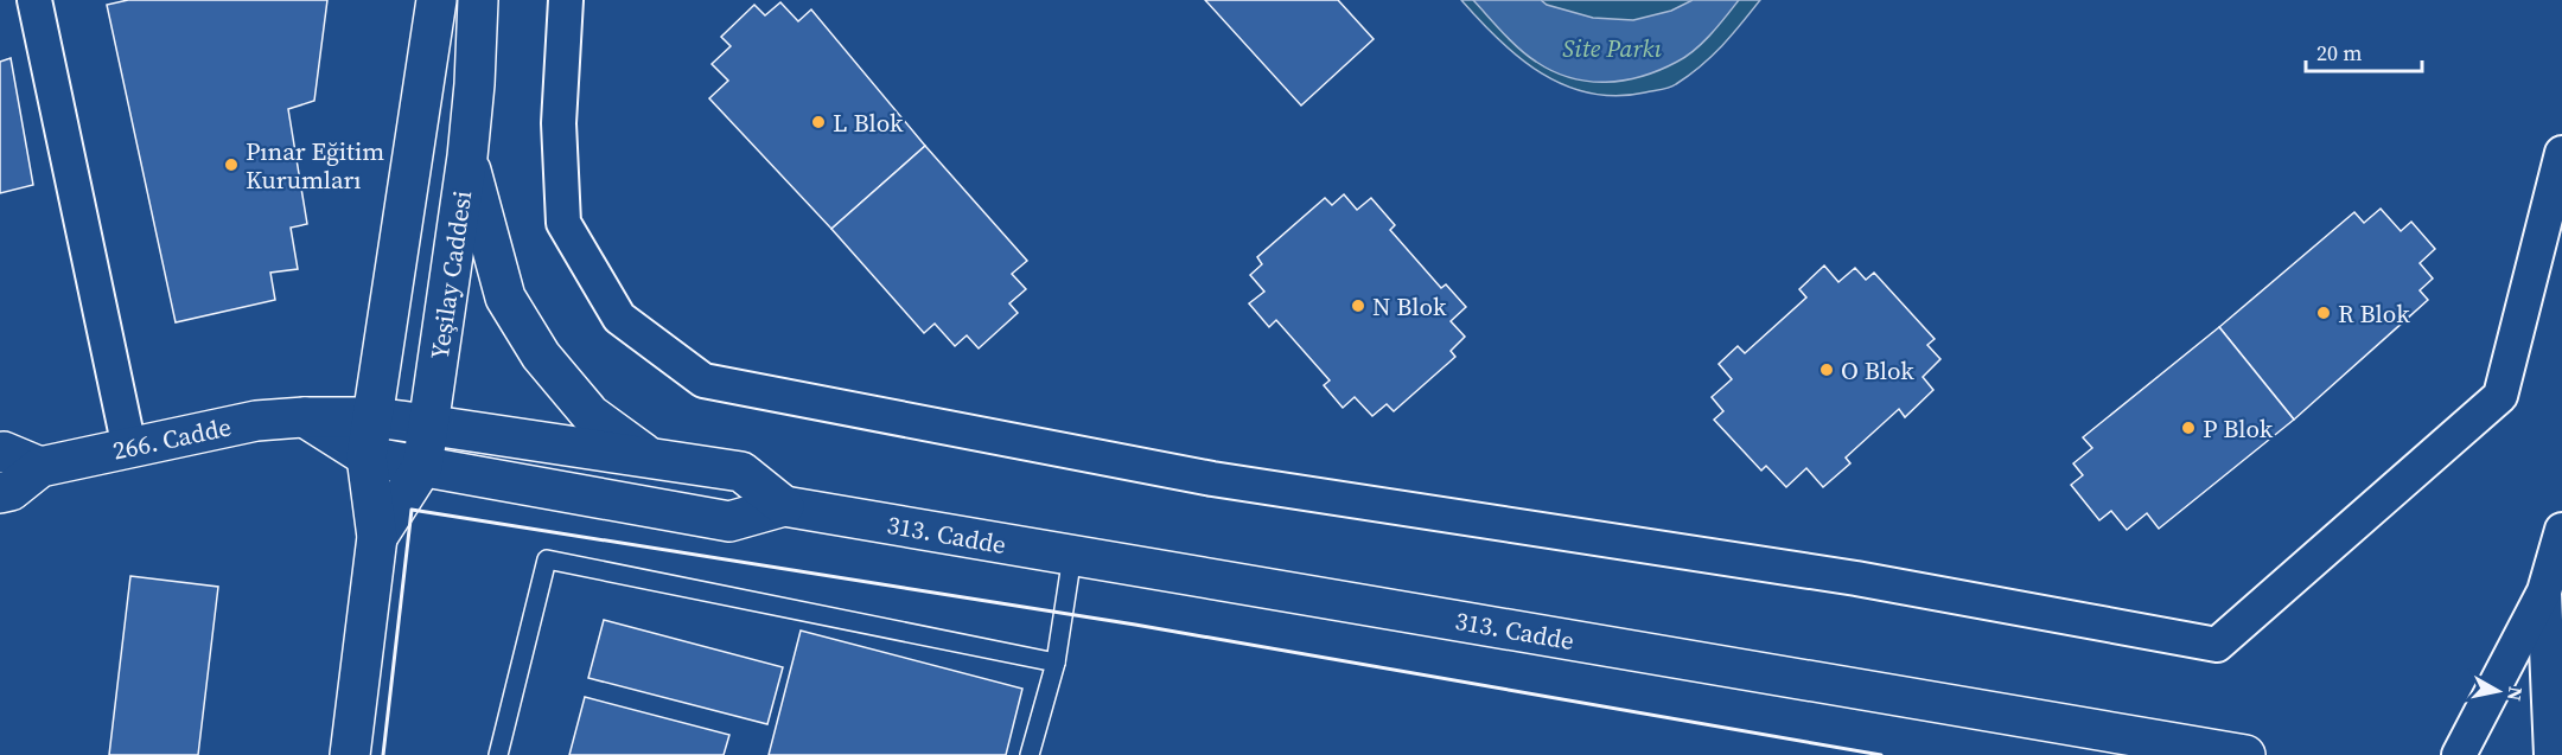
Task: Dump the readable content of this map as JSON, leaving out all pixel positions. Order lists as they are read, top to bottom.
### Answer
{
  "streets": {
    "main road": ["Yeşilay Caddesi", "266. Cadde", "313. Cadde"]
  },
  "crossings": [
    ["Yeşilay Caddesi", "266. Cadde"],
    ["Yeşilay Caddesi", "313. Cadde"],
    ["266. Cadde", "313. Cadde"]
  ],
  "parks": ["Site Parkı"],
  "places": [
    "L Blok",
    "Pınar Eğitim Kurumları",
    "N Blok",
    "R Blok",
    "O Blok",
    "P Blok"
  ],
  "scale_bar": "20 m",
  "north": "right"
}
